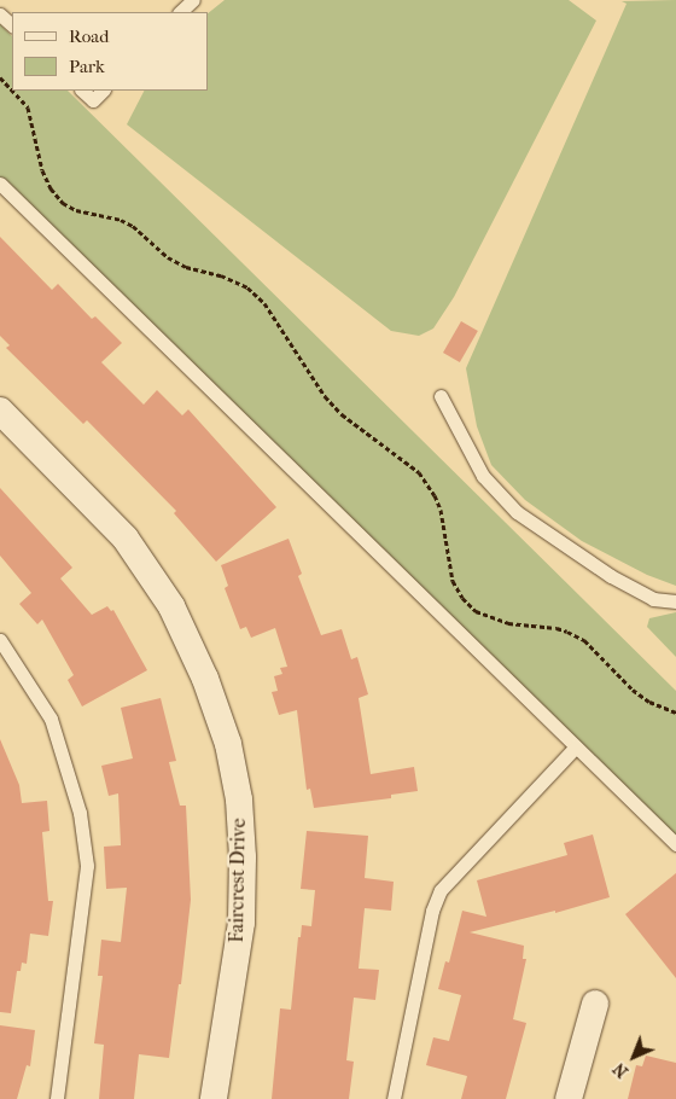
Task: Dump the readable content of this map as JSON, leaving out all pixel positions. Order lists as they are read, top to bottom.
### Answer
{
  "streets": {
    "street": ["Faircrest Drive"]
  },
  "legend": ["Road", "Park"],
  "north": "bottom left"
}
